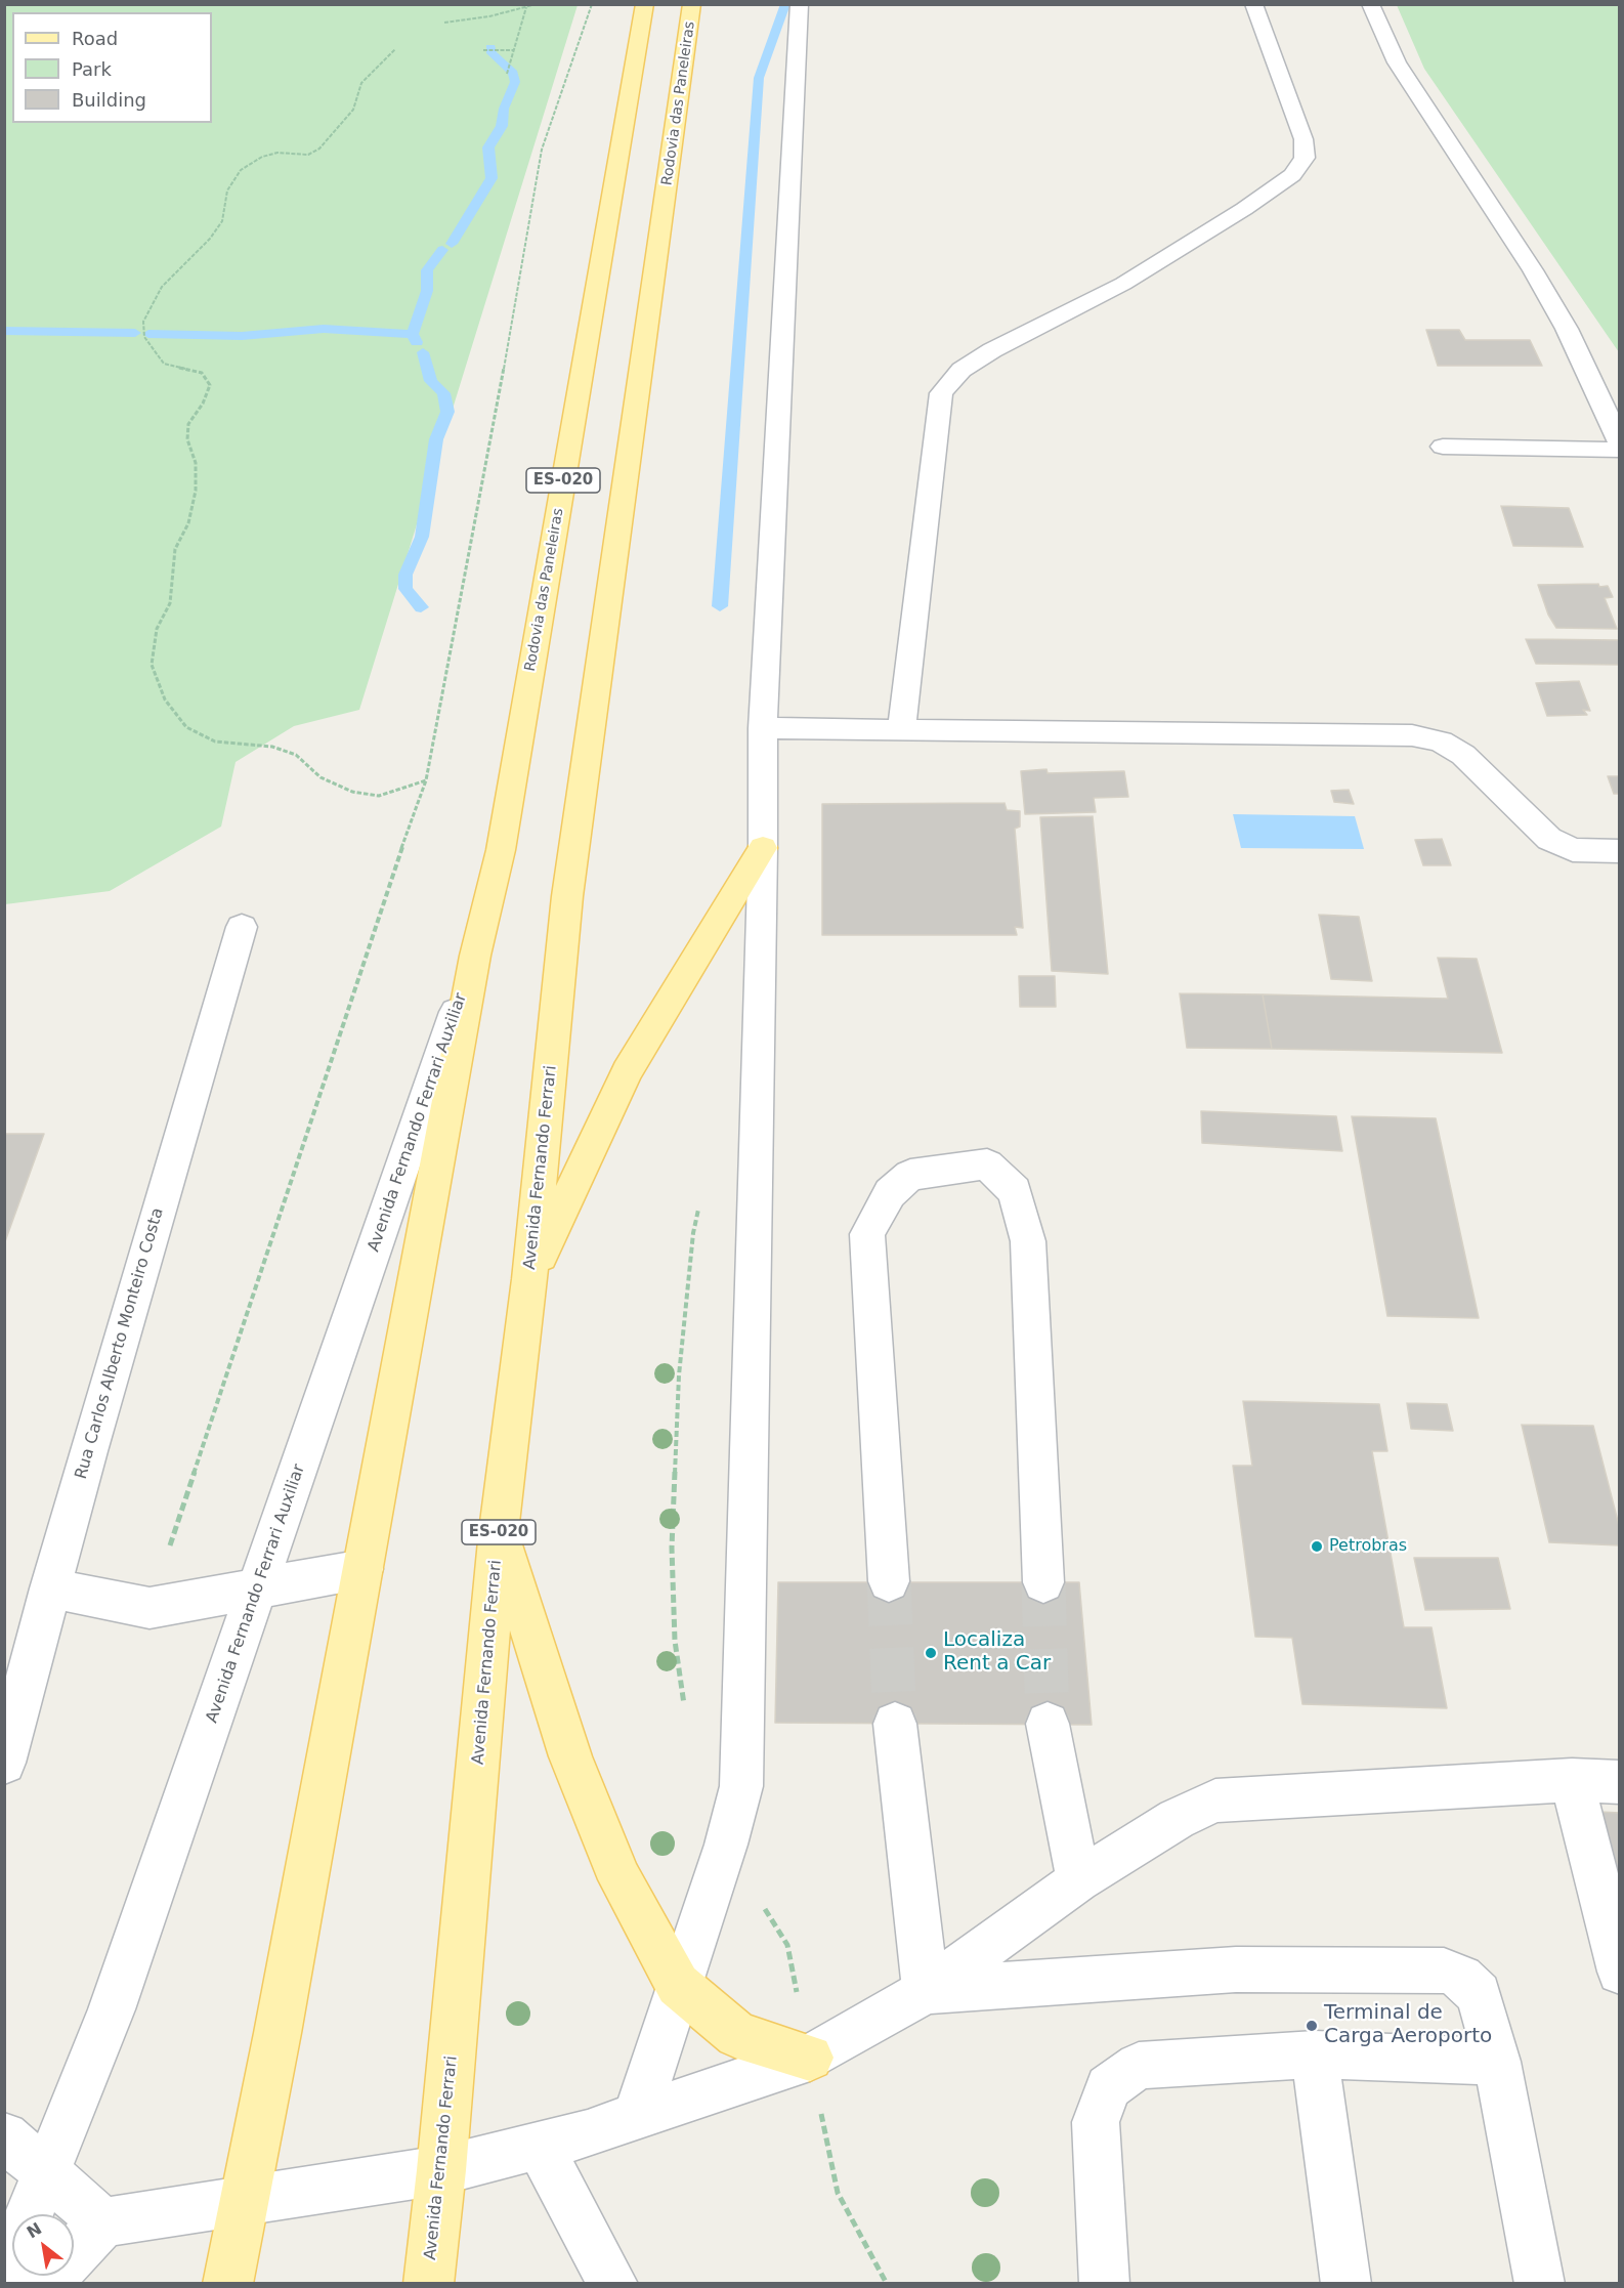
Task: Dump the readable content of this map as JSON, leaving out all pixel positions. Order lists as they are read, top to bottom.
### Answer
{
  "streets": {
    "main road": ["Rodovia das Paneleiras", "ES-020", "Avenida Fernando Ferrari"],
    "street": ["Avenida Fernando Ferrari Auxiliar", "Rua Carlos Alberto Monteiro Costa"]
  },
  "crossings": [
    ["Rodovia das Paneleiras", "ES-020"],
    ["Rodovia das Paneleiras", "Avenida Fernando Ferrari Auxiliar"],
    ["Rodovia das Paneleiras", "Avenida Fernando Ferrari"],
    ["ES-020", "Avenida Fernando Ferrari Auxiliar"]
  ],
  "places": ["Petrobras", "Localiza Rent a Car", "Terminal de Carga Aeroporto"],
  "legend": ["Road", "Park", "Building"],
  "north": "top left"
}
